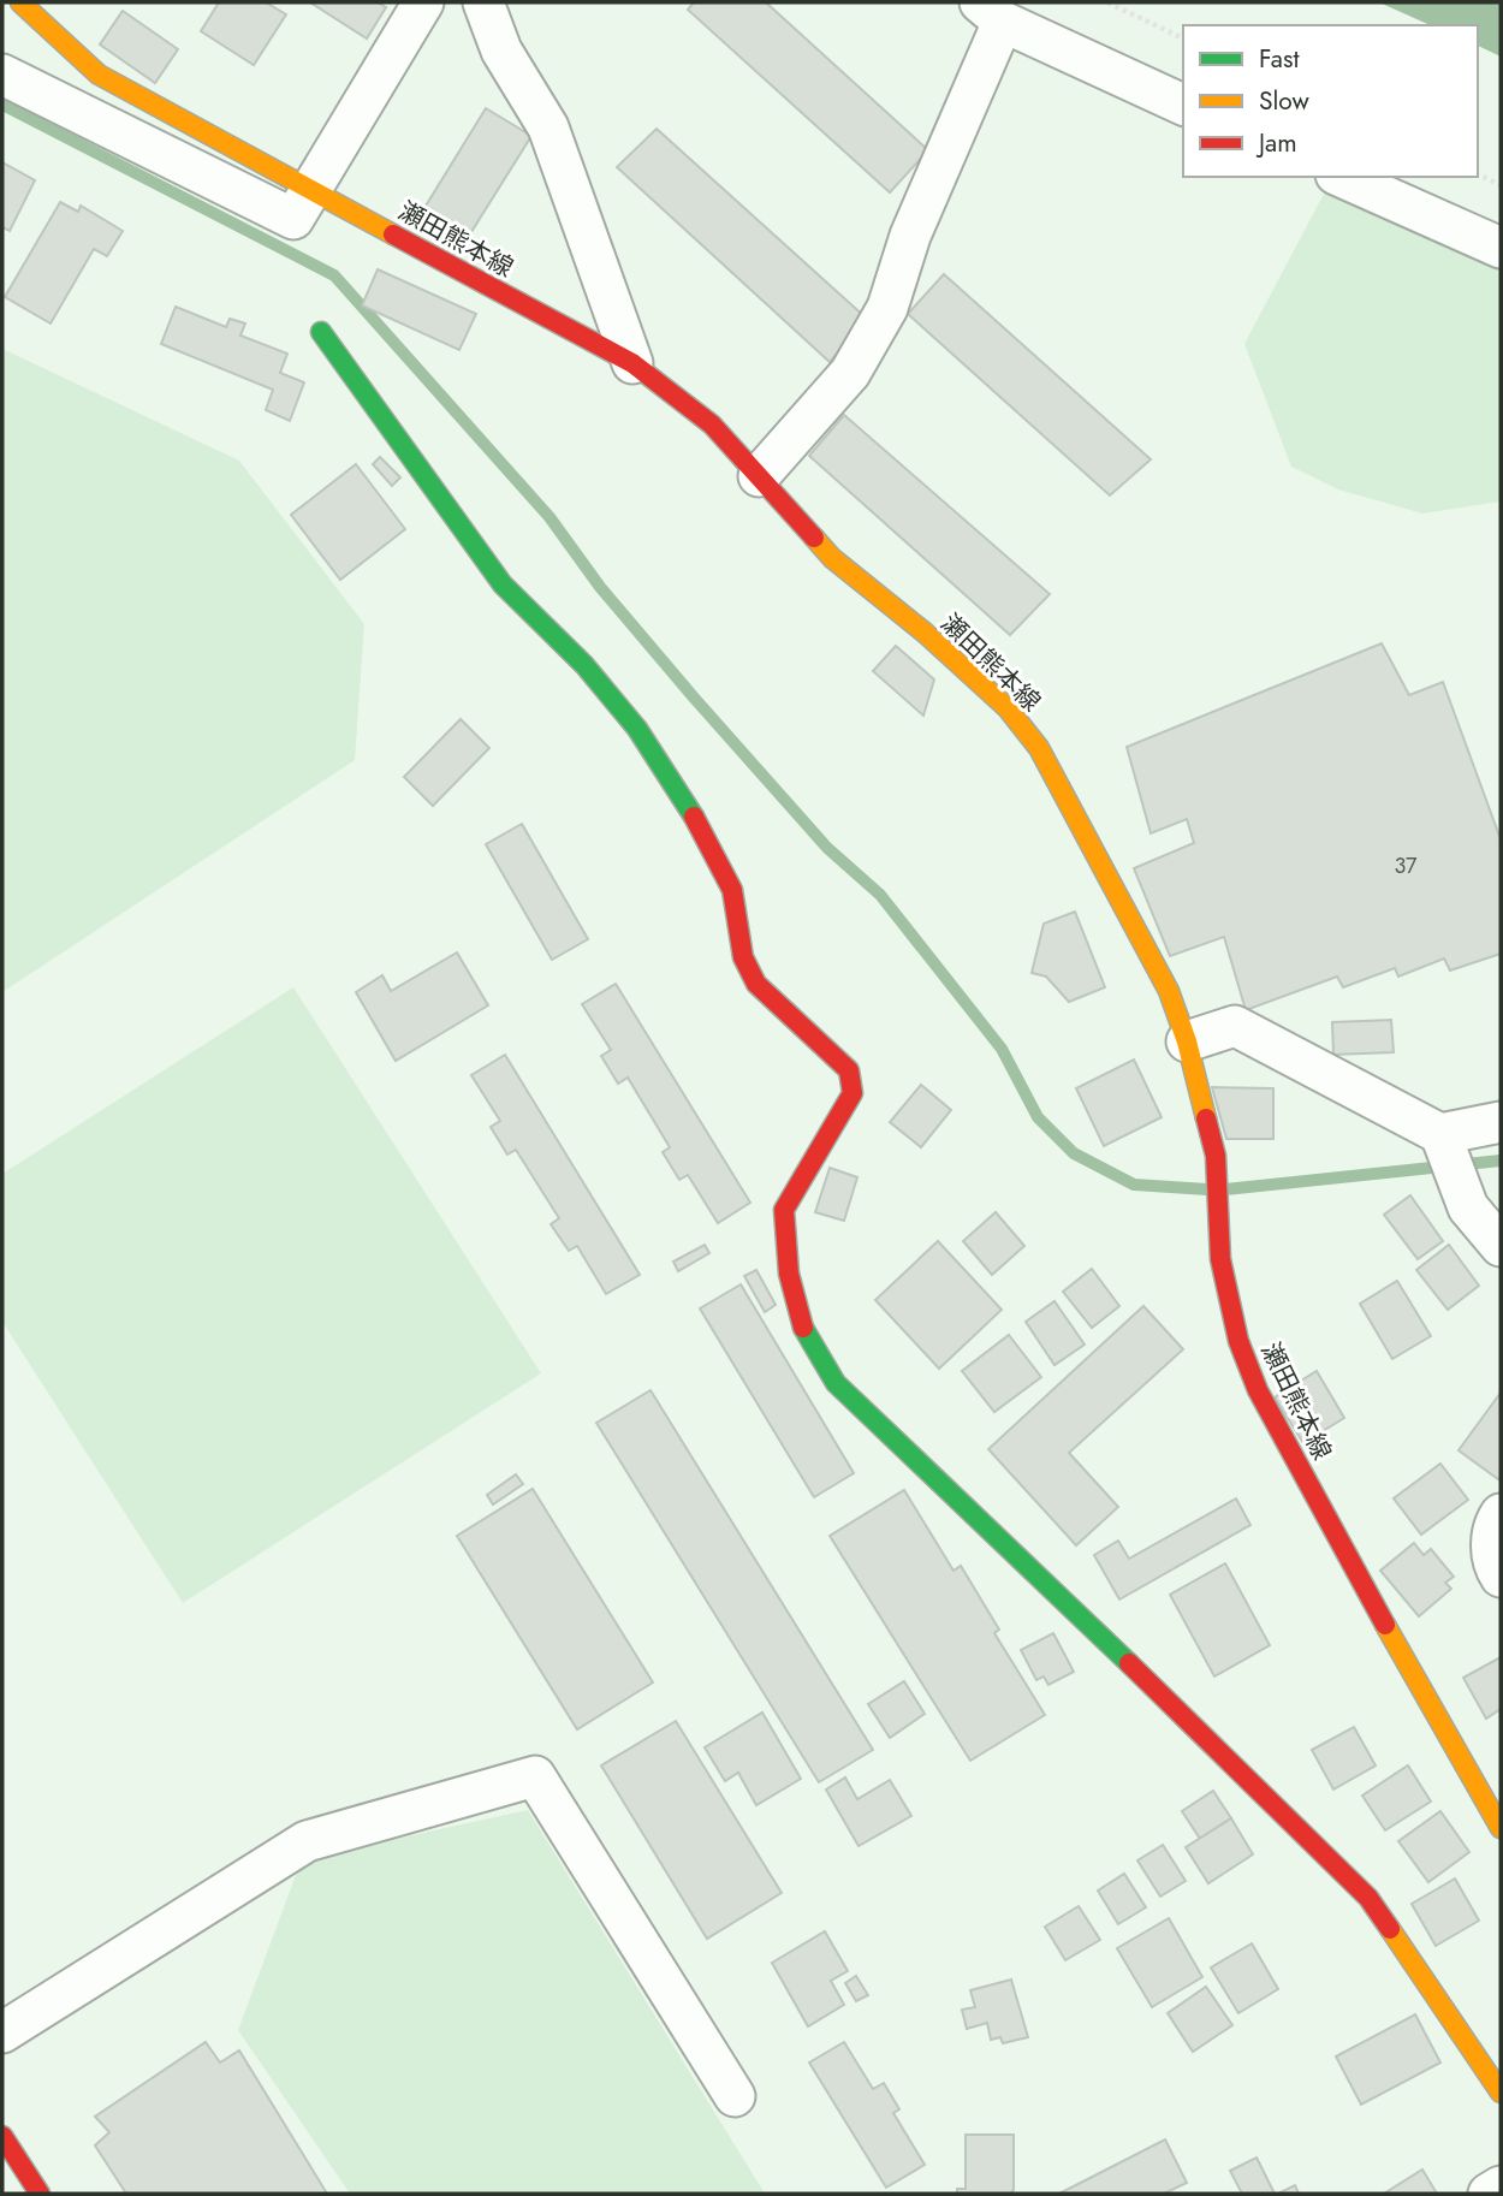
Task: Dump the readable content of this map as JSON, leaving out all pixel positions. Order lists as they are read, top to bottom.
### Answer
{
  "streets": {
    "main road": ["瀬田熊本線"]
  },
  "house_numbers": ["37"],
  "legend": ["Fast", "Slow", "Jam"]
}
